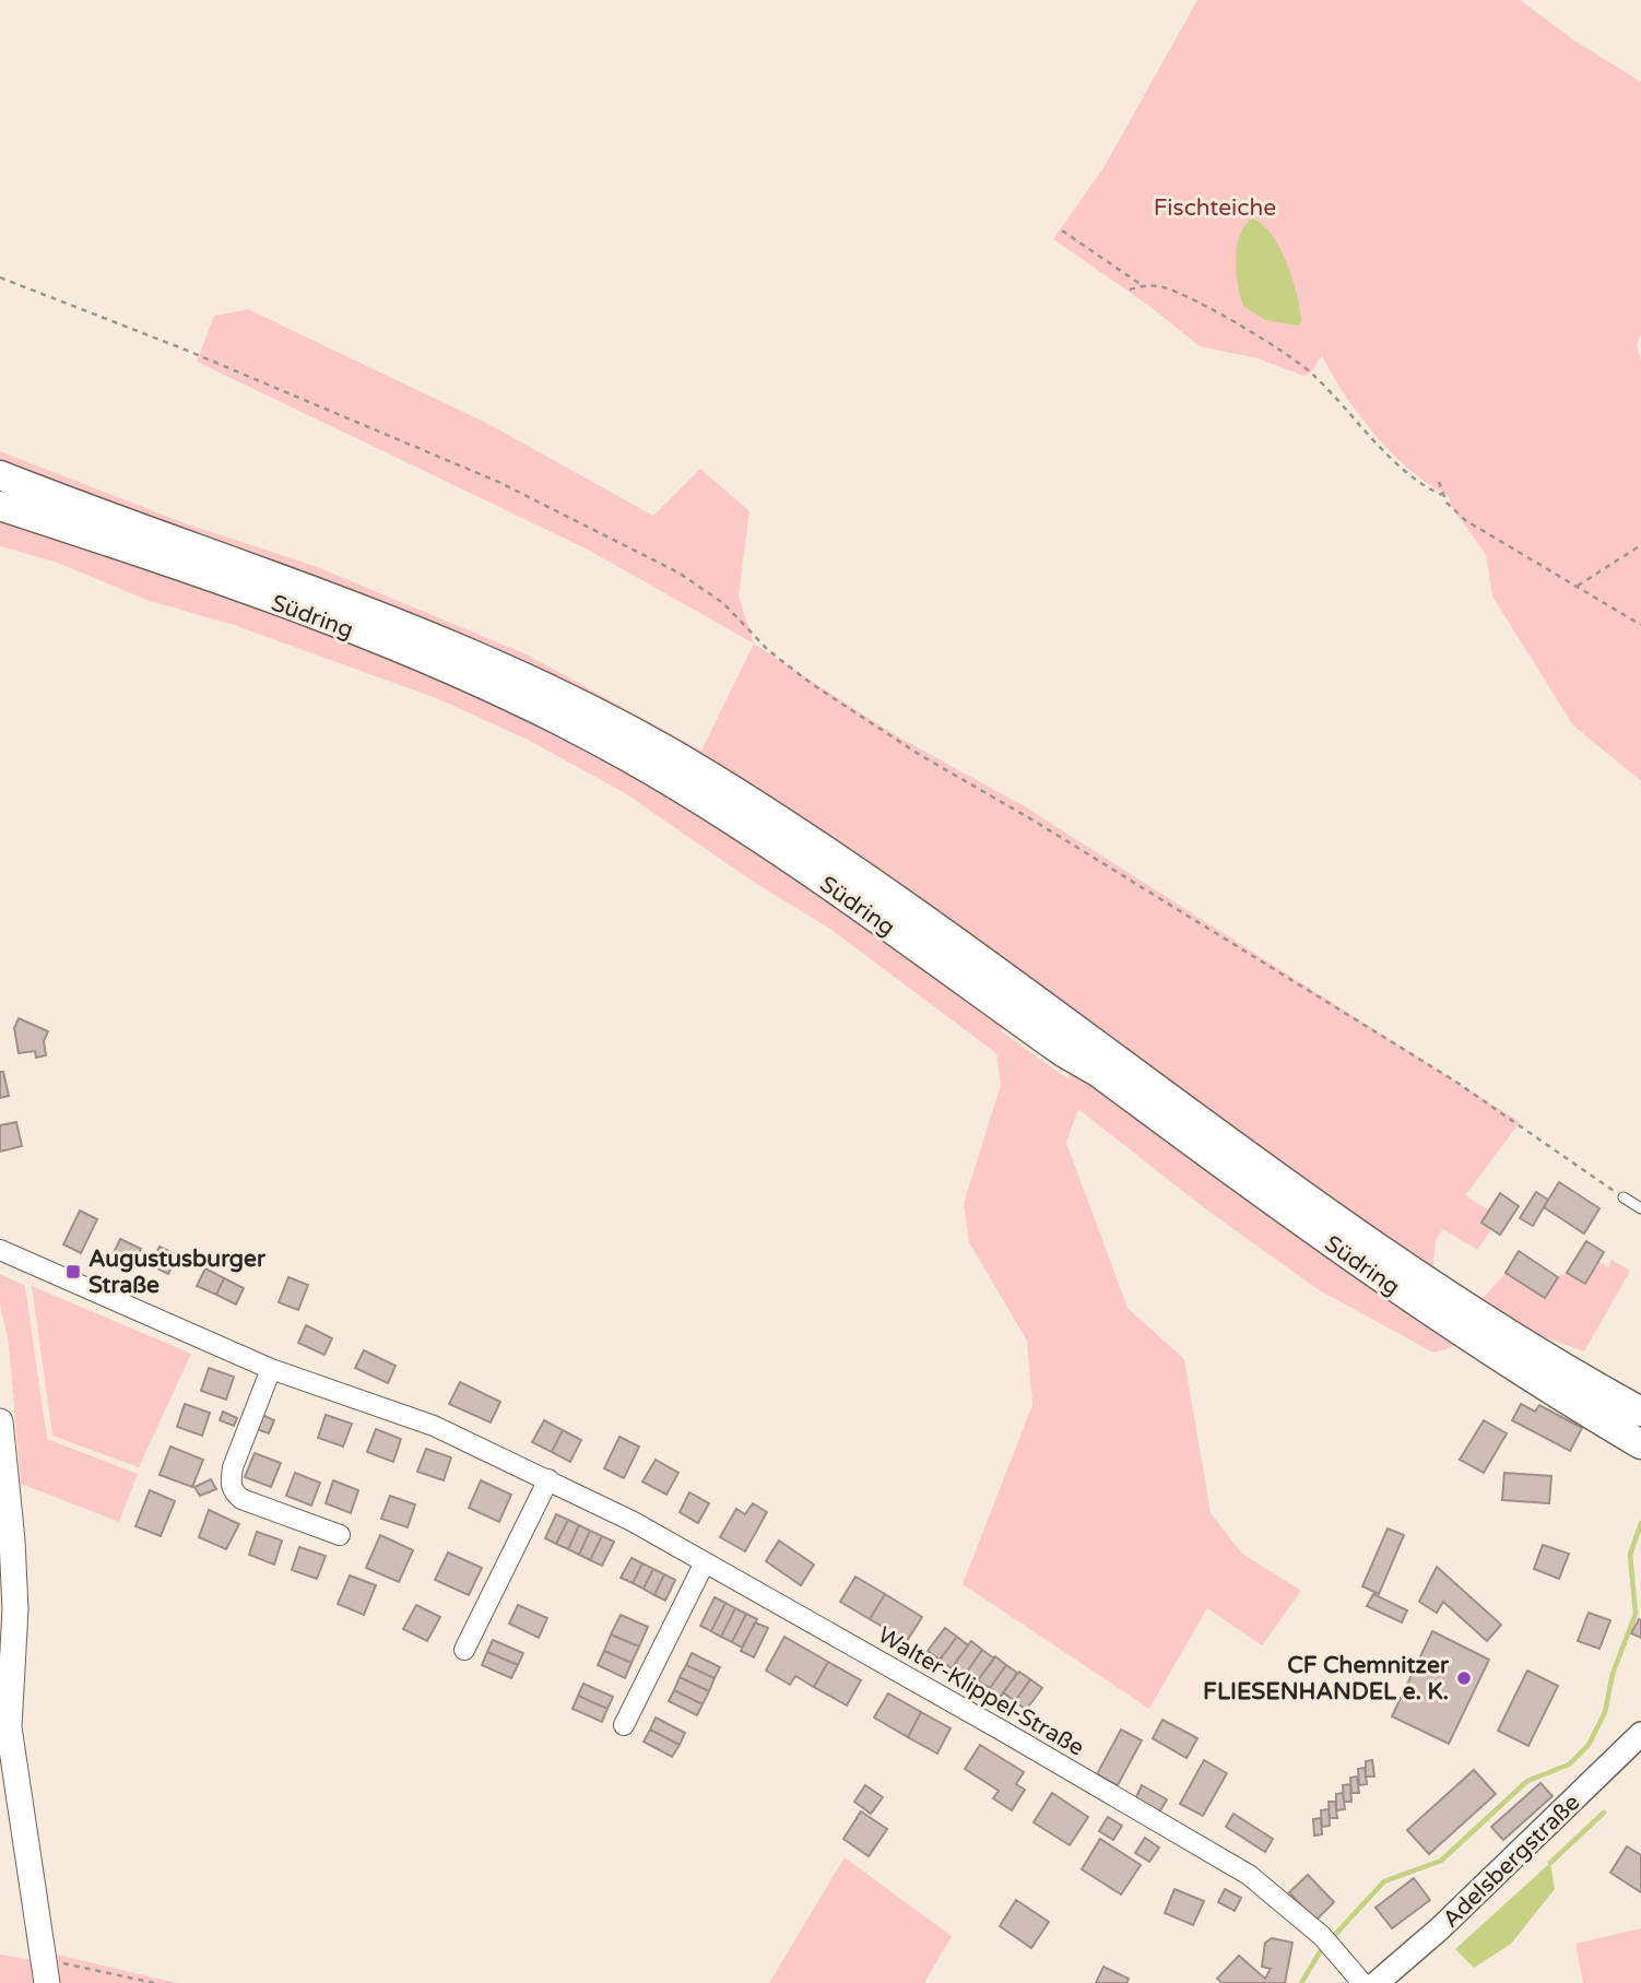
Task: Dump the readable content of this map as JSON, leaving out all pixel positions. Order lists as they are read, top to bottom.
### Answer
{
  "streets": {
    "main road": ["Südring"],
    "street": ["Walter-Klippel-Straße", "Adelsbergstraße"]
  },
  "parks": ["Fischteiche"],
  "places": {
    "transit": ["Augustusburger Straße"],
    "other": ["CF Chemnitzer FLIESENHANDEL e. K."]
  }
}
